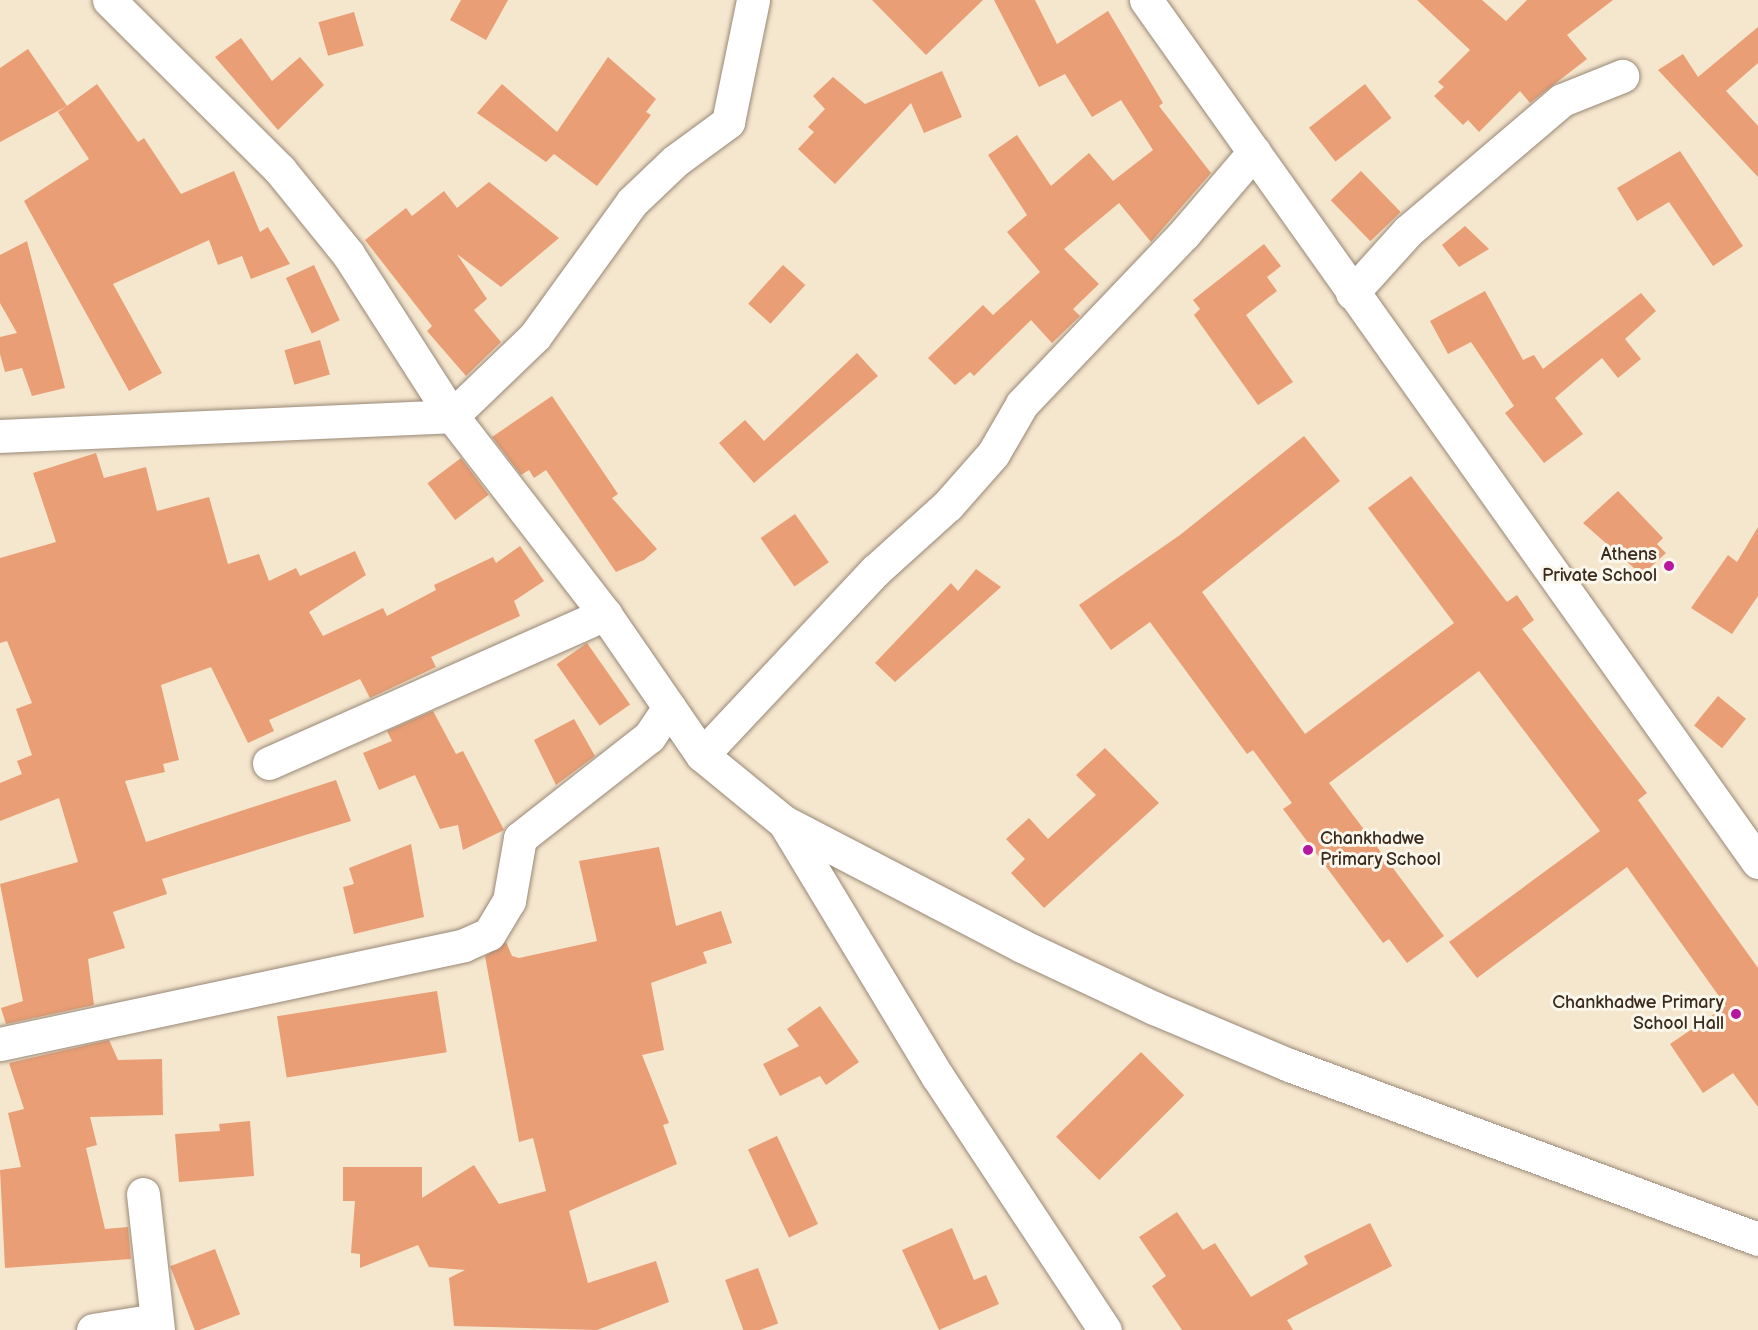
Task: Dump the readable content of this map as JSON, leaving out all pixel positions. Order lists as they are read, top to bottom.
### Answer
{
  "places": ["Athens Private School", "Chankhadwe Primary School", "Chankhadwe Primary School Hall"]
}
